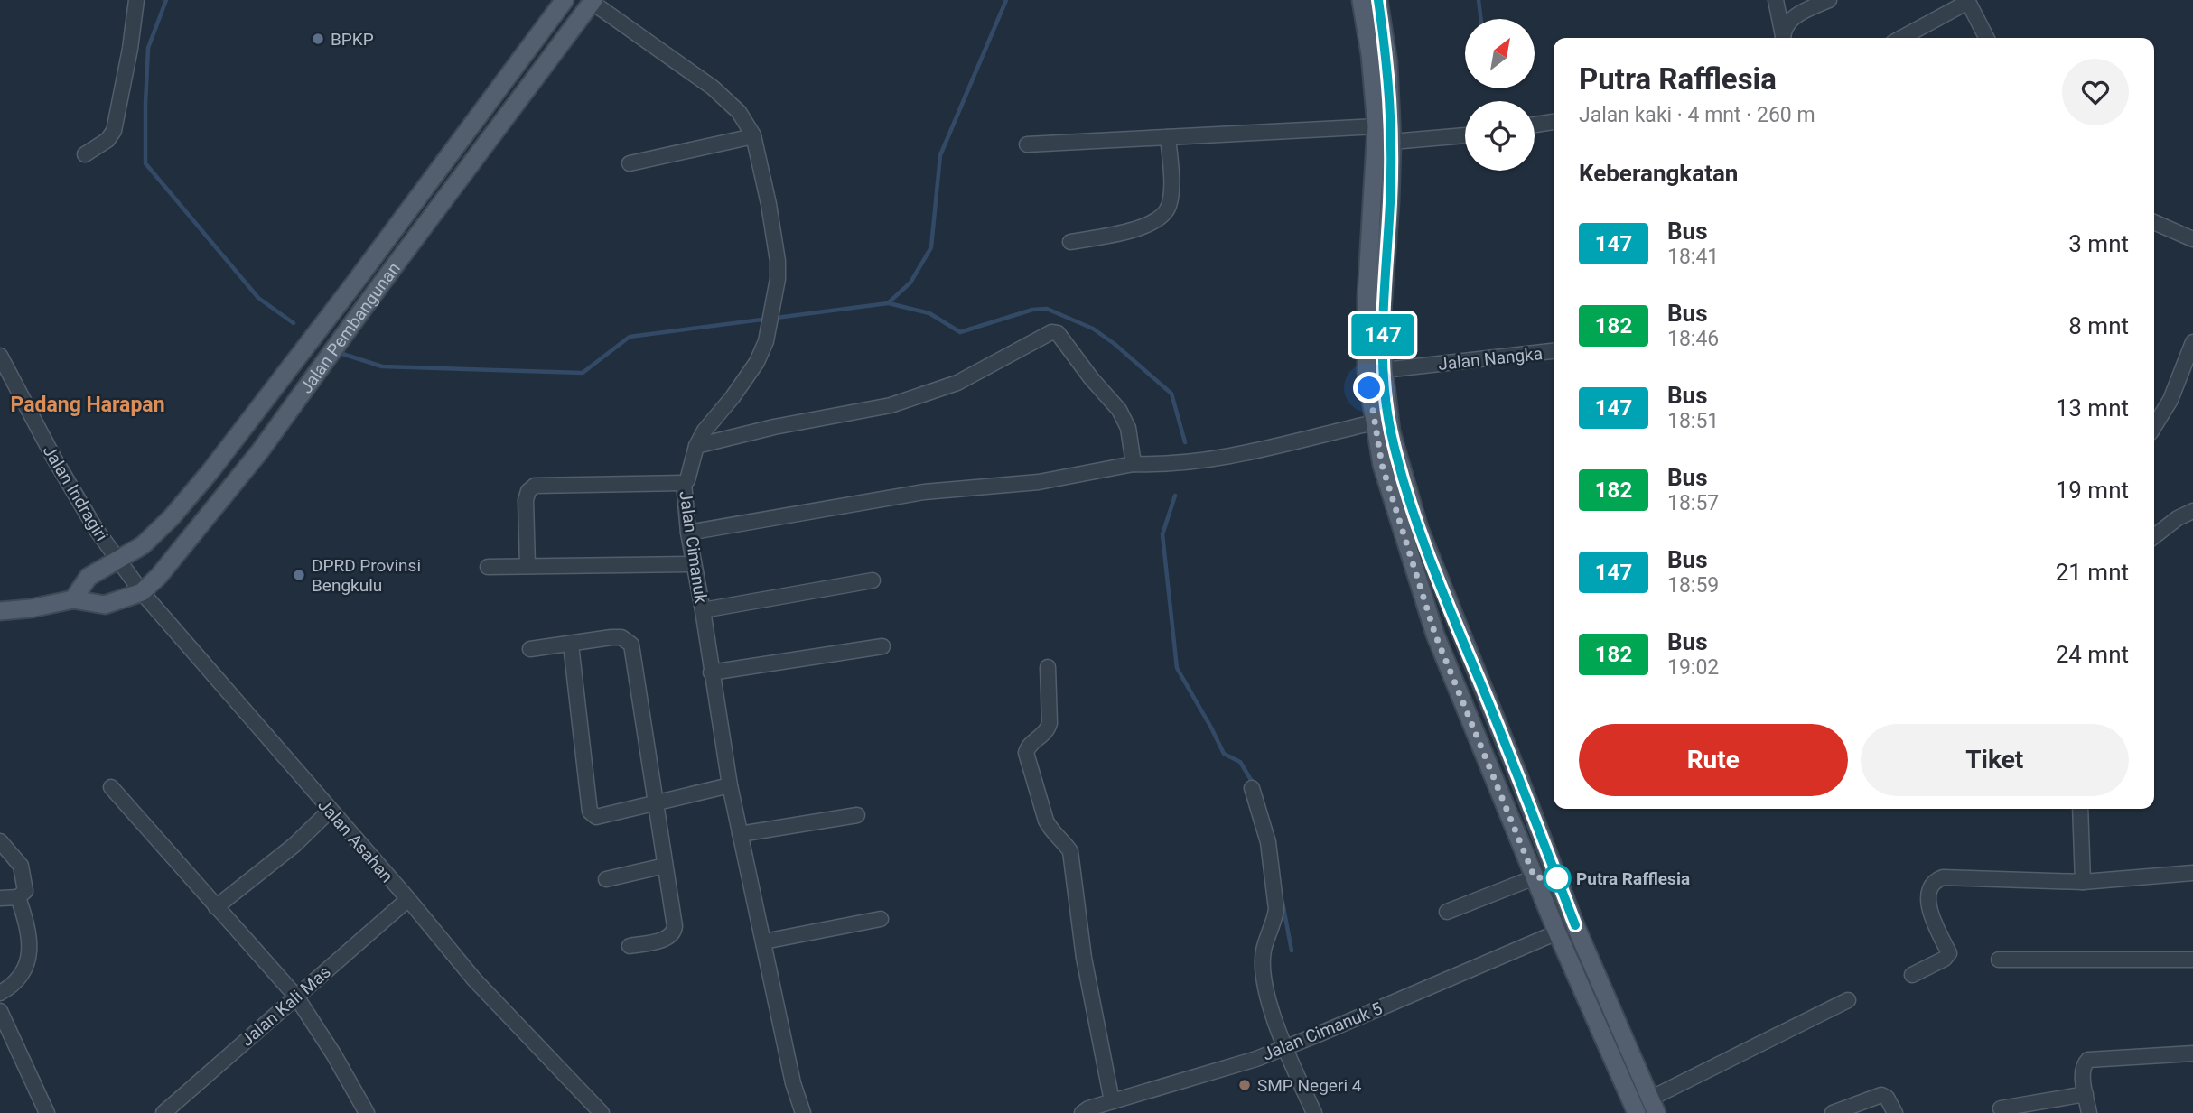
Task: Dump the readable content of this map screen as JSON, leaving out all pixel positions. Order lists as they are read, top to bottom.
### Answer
{
  "streets": {
    "main road": ["Jalan Pembangunan"],
    "street": [
      "Jalan Nangka",
      "Jalan Indragiri",
      "Jalan Cimanuk",
      "Jalan Asahan",
      "Jalan Kali Mas",
      "Jalan Cimanuk 5"
    ]
  },
  "crossings": [
    ["Jalan Pembangunan", "Jalan Indragiri"],
    ["Jalan Pembangunan", "Jalan Cimanuk"],
    ["Jalan Pembangunan", "Jalan Asahan"],
    ["Jalan Indragiri", "Jalan Asahan"],
    ["Jalan Asahan", "Jalan Kali Mas"]
  ],
  "districts": ["Padang Harapan"],
  "places": [
    "BPKP",
    "DPRD Provinsi Bengkulu",
    "Putra Rafflesia",
    "SMP Negeri 4"
  ],
  "lines": ["bus line 147"],
  "north": "top right",
  "page": {
    "on_map": "147",
    "heading": [
      ["Putra Rafflesia", "Jalan kaki · 4 mnt · 260 m"],
      "Keberangkatan"
    ],
    "list": [
      {
        "mark": "147",
        "name": "Bus",
        "note": "18:41",
        "value": "3 mnt"
      },
      {
        "mark": "182",
        "name": "Bus",
        "note": "18:46",
        "value": "8 mnt"
      },
      {
        "mark": "147",
        "name": "Bus",
        "note": "18:51",
        "value": "13 mnt"
      },
      {
        "mark": "182",
        "name": "Bus",
        "note": "18:57",
        "value": "19 mnt"
      },
      {
        "mark": "147",
        "name": "Bus",
        "note": "18:59",
        "value": "21 mnt"
      },
      {
        "mark": "182",
        "name": "Bus",
        "note": "19:02",
        "value": "24 mnt"
      }
    ],
    "buttons": ["Rute", "Tiket"]
  }
}
